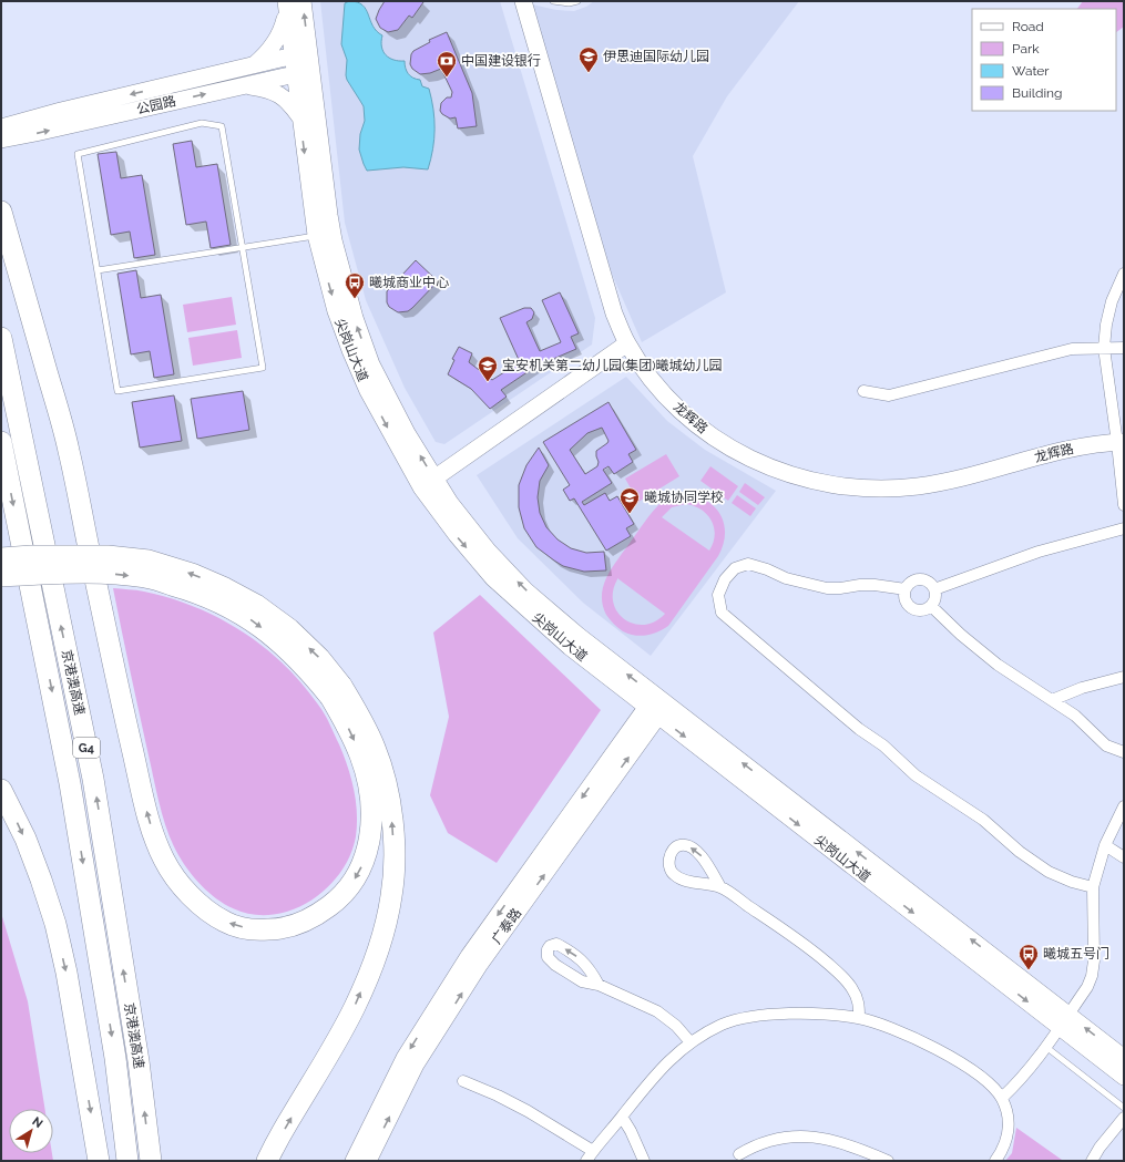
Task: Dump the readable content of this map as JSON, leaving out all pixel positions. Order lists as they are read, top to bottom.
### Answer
{
  "streets": {
    "highway": ["京港澳高速", "G4"],
    "main road": [
      "公园路",
      "尖岗山大道",
      "龙辉路",
      "广泰路"
    ]
  },
  "crossings": [
    ["公园路", "尖岗山大道"],
    ["尖岗山大道", "广泰路"]
  ],
  "places": {
    "school or university": ["伊思迪国际幼儿园", "宝安机关第二幼儿园(集团)曦城幼儿园", "曦城协同学校"],
    "bank": ["中国建设银行"],
    "bus stop": ["曦城商业中心", "曦城五号门"]
  },
  "legend": [
    "Road",
    "Park",
    "Water",
    "Building"
  ],
  "north": "top right"
}
